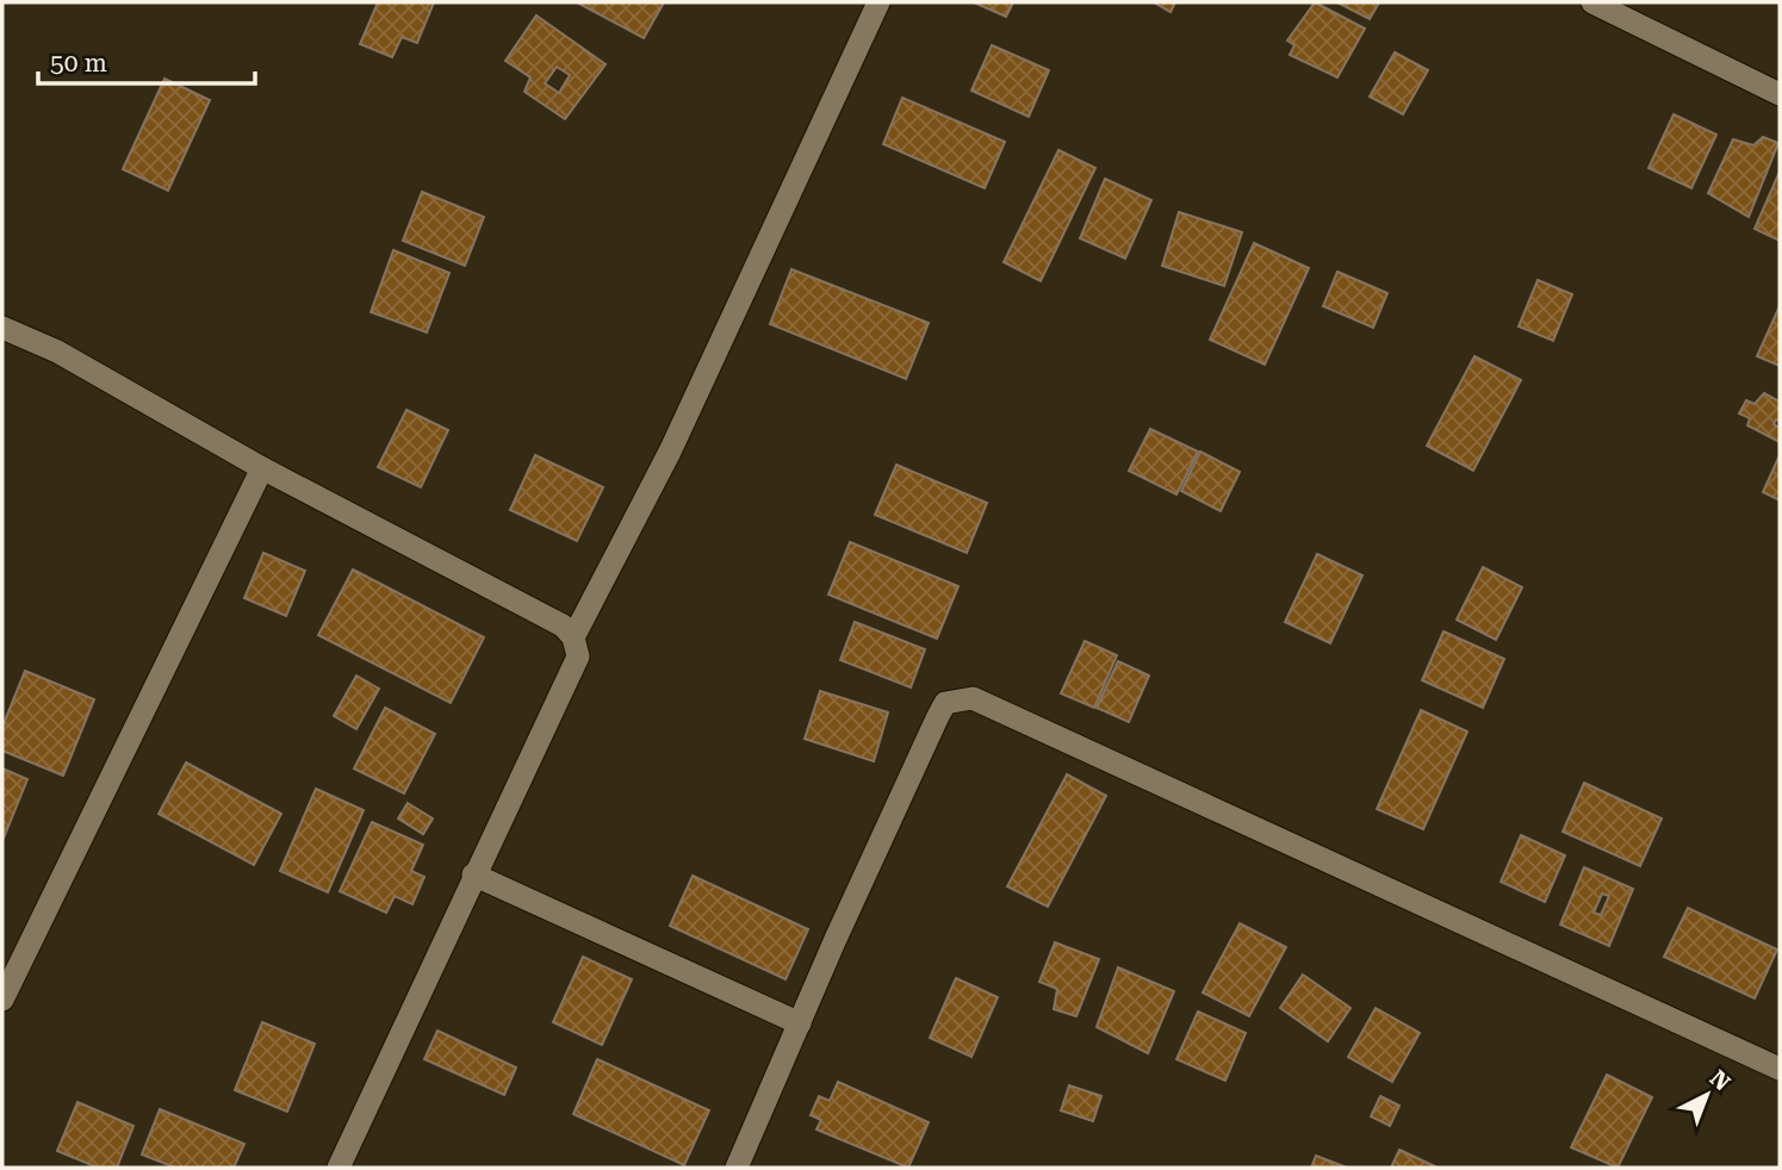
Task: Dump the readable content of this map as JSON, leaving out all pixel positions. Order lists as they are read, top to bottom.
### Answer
{
  "scale_bar": "50 m",
  "north": "top right"
}
